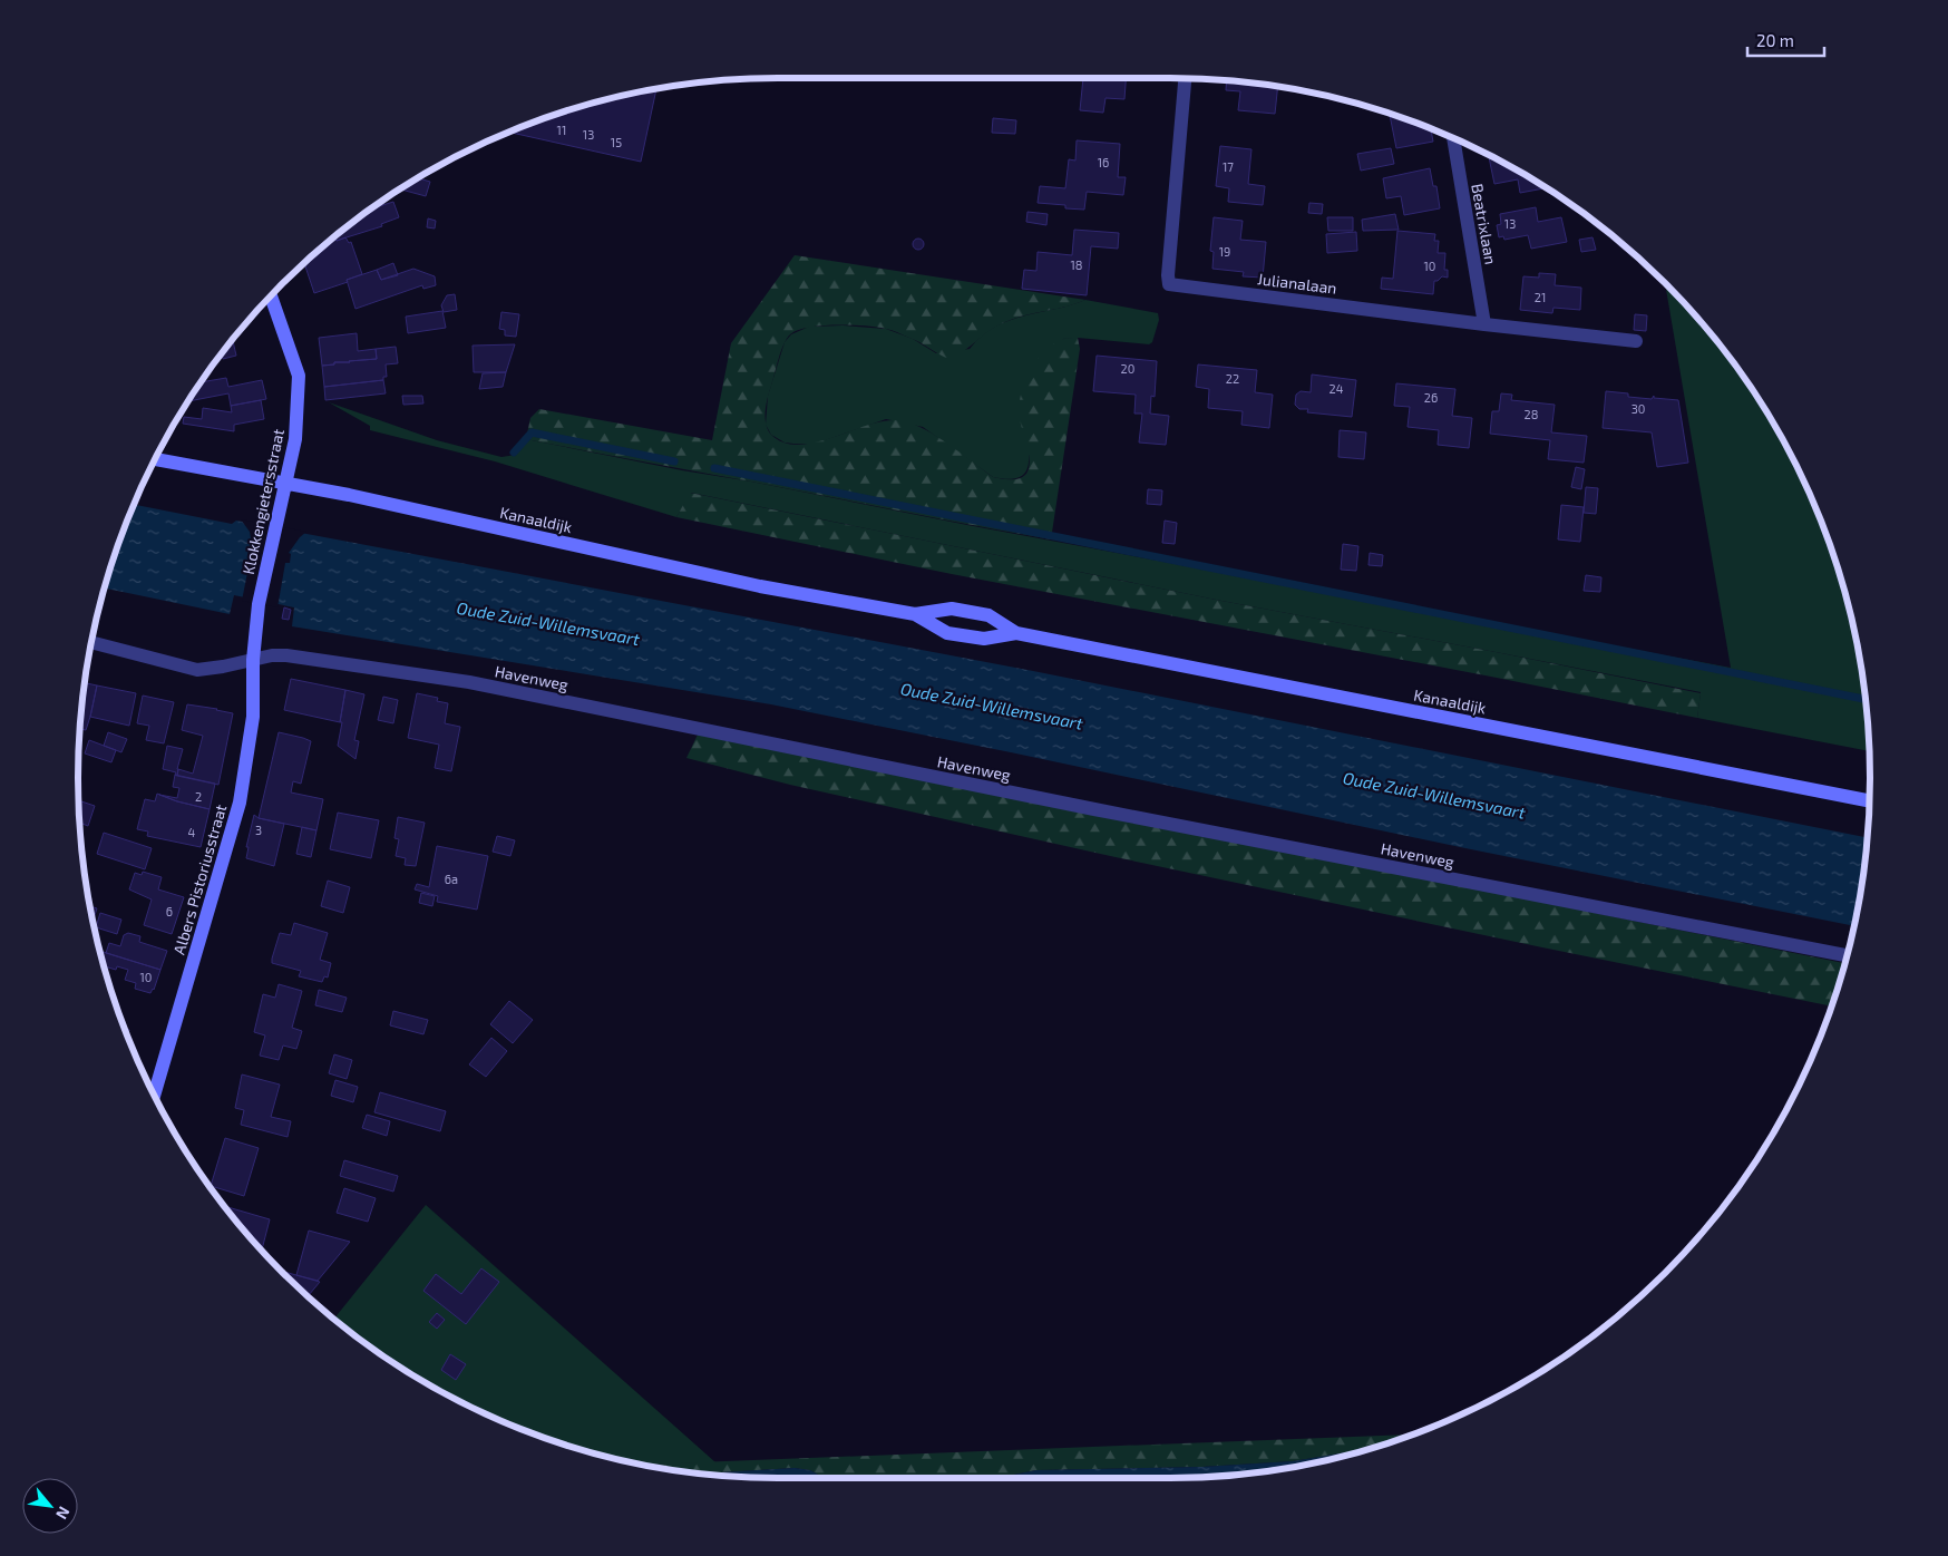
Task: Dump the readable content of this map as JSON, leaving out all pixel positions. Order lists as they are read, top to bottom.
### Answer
{
  "streets": {
    "main road": ["Klokkengietersstraat", "Kanaaldijk", "Albers Pistoriusstraat"],
    "street": ["Beatrixlaan", "Julianalaan", "Havenweg"]
  },
  "crossings": [
    ["Beatrixlaan", "Julianalaan"],
    ["Klokkengietersstraat", "Kanaaldijk"],
    ["Klokkengietersstraat", "Havenweg"],
    ["Klokkengietersstraat", "Albers Pistoriusstraat"],
    ["Havenweg", "Albers Pistoriusstraat"]
  ],
  "water": ["Oude Zuid-Willemsvaart"],
  "house_numbers": [
    "11",
    "13",
    "15",
    "16",
    "17",
    "13",
    "19",
    "18",
    "10",
    "21",
    "20",
    "22",
    "24",
    "26",
    "30",
    "28",
    "2",
    "3",
    "4",
    "6a",
    "6",
    "10"
  ],
  "scale_bar": "20 m",
  "north": "bottom right"
}
